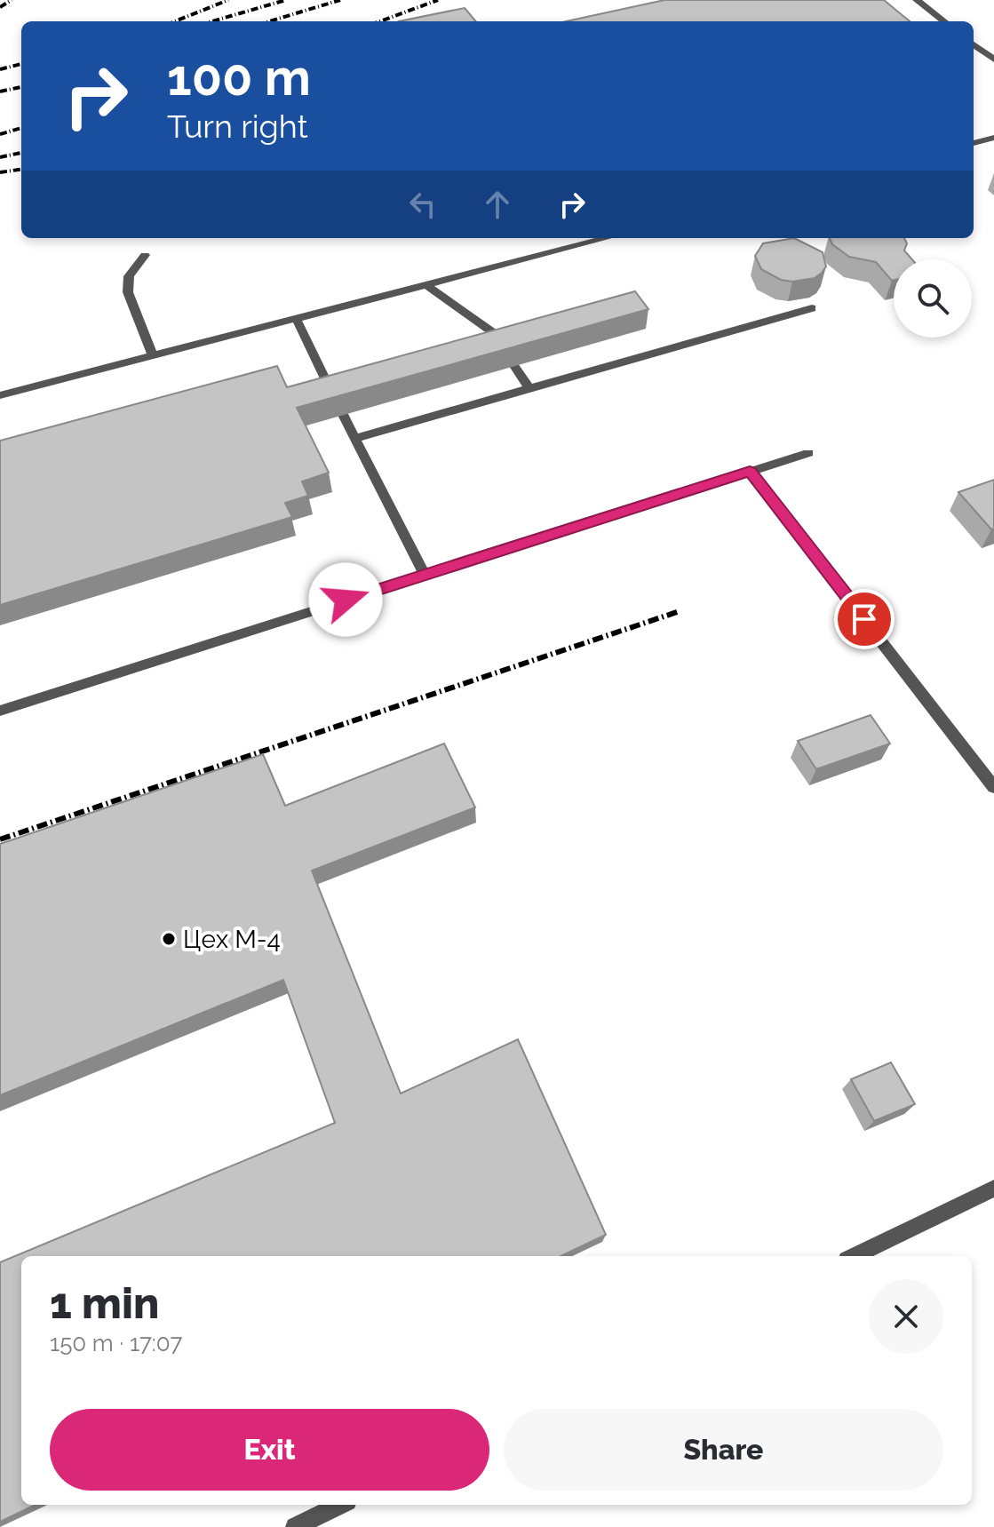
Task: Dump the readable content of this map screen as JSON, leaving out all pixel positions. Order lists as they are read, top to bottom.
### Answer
{
  "places": ["Цех М-4"],
  "page": {
    "turn": ["100 m", "Turn right"],
    "heading": ["1 min", "150 m · 17:07"],
    "buttons": ["Exit", "Share"]
  }
}
